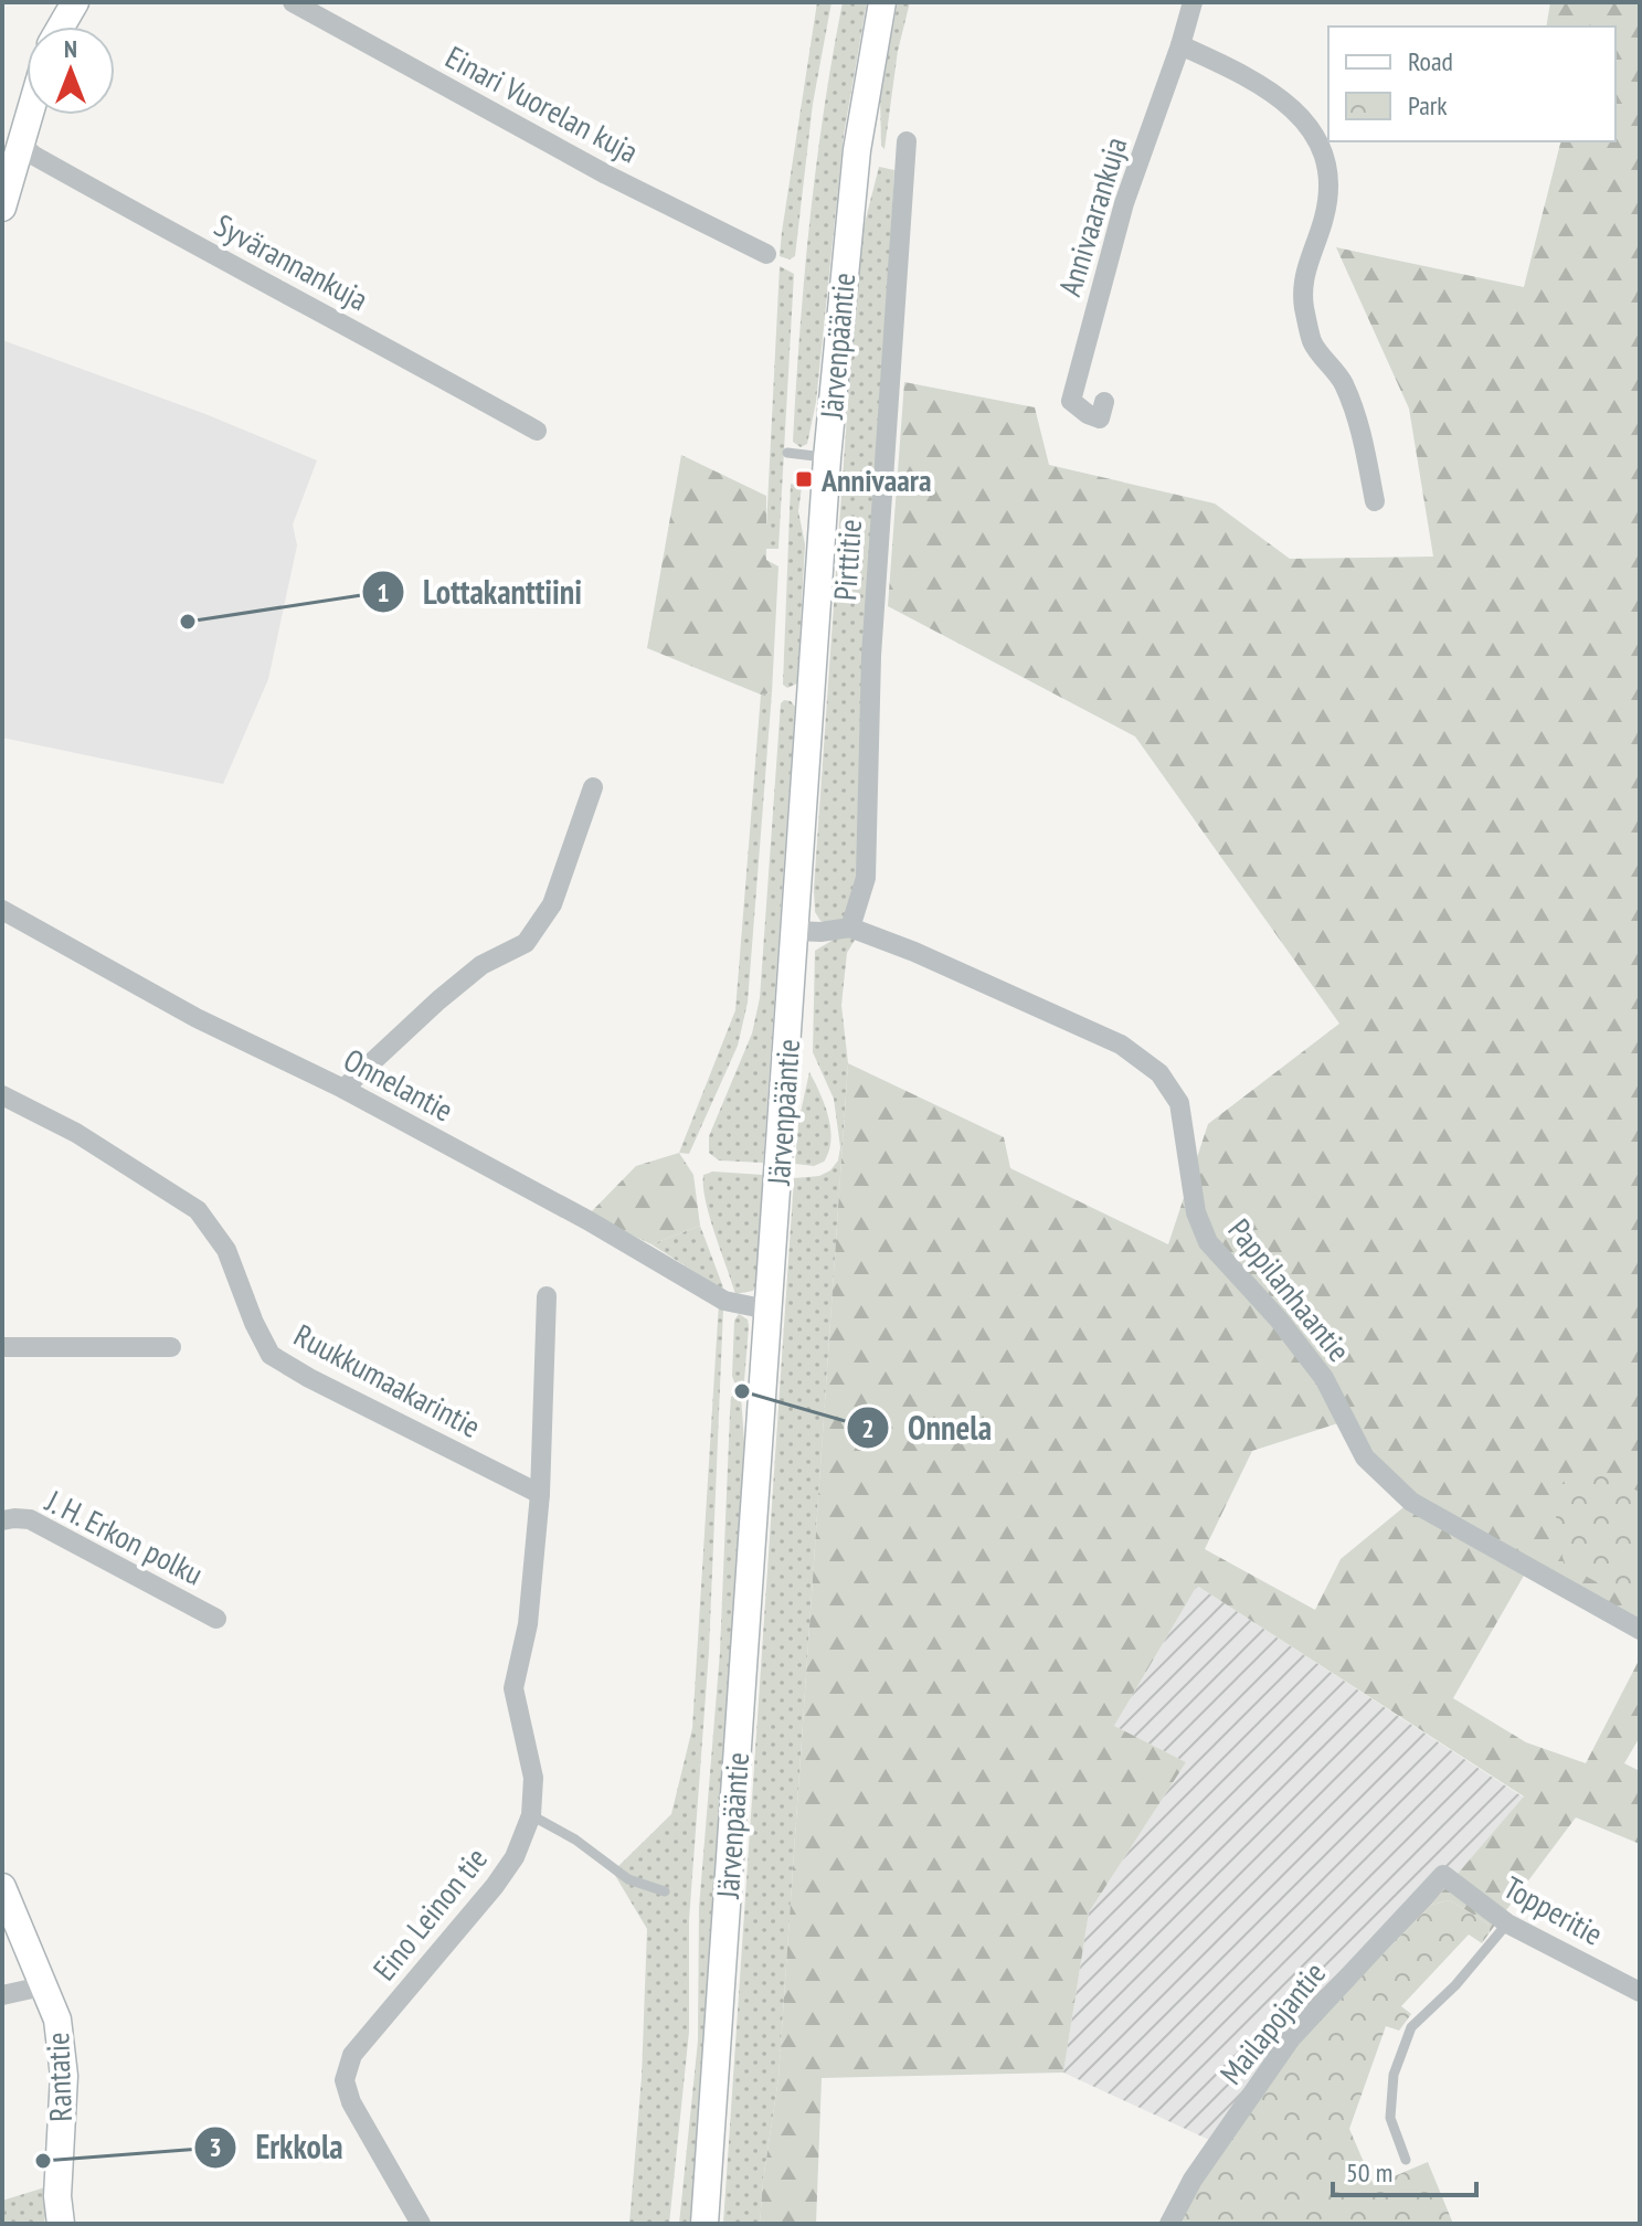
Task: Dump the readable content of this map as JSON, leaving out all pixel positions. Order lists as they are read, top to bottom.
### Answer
{
  "streets": {
    "main road": ["Järvenpääntie", "Rantatie"],
    "street": [
      "Einari Vuorelan kuja",
      "Annivaarankuja",
      "Syvärannankuja",
      "Pirttitie",
      "Onnelantie",
      "Pappilanhaantie",
      "Ruukkumaakarintie",
      "J. H. Erkon polku",
      "Topperitie",
      "Eino Leinon tie",
      "Mailapojantie"
    ]
  },
  "crossings": [
    ["Järvenpääntie", "Onnelantie"],
    ["Järvenpääntie", "Pappilanhaantie"],
    ["Pirttitie", "Pappilanhaantie"],
    ["Ruukkumaakarintie", "Eino Leinon tie"],
    ["Topperitie", "Mailapojantie"]
  ],
  "places": {
    "transit": ["Annivaara"],
    "other": ["Lottakanttiini", "Onnela", "Erkkola"]
  },
  "legend": ["Road", "Park"],
  "scale_bar": "50 m",
  "north": "top"
}
